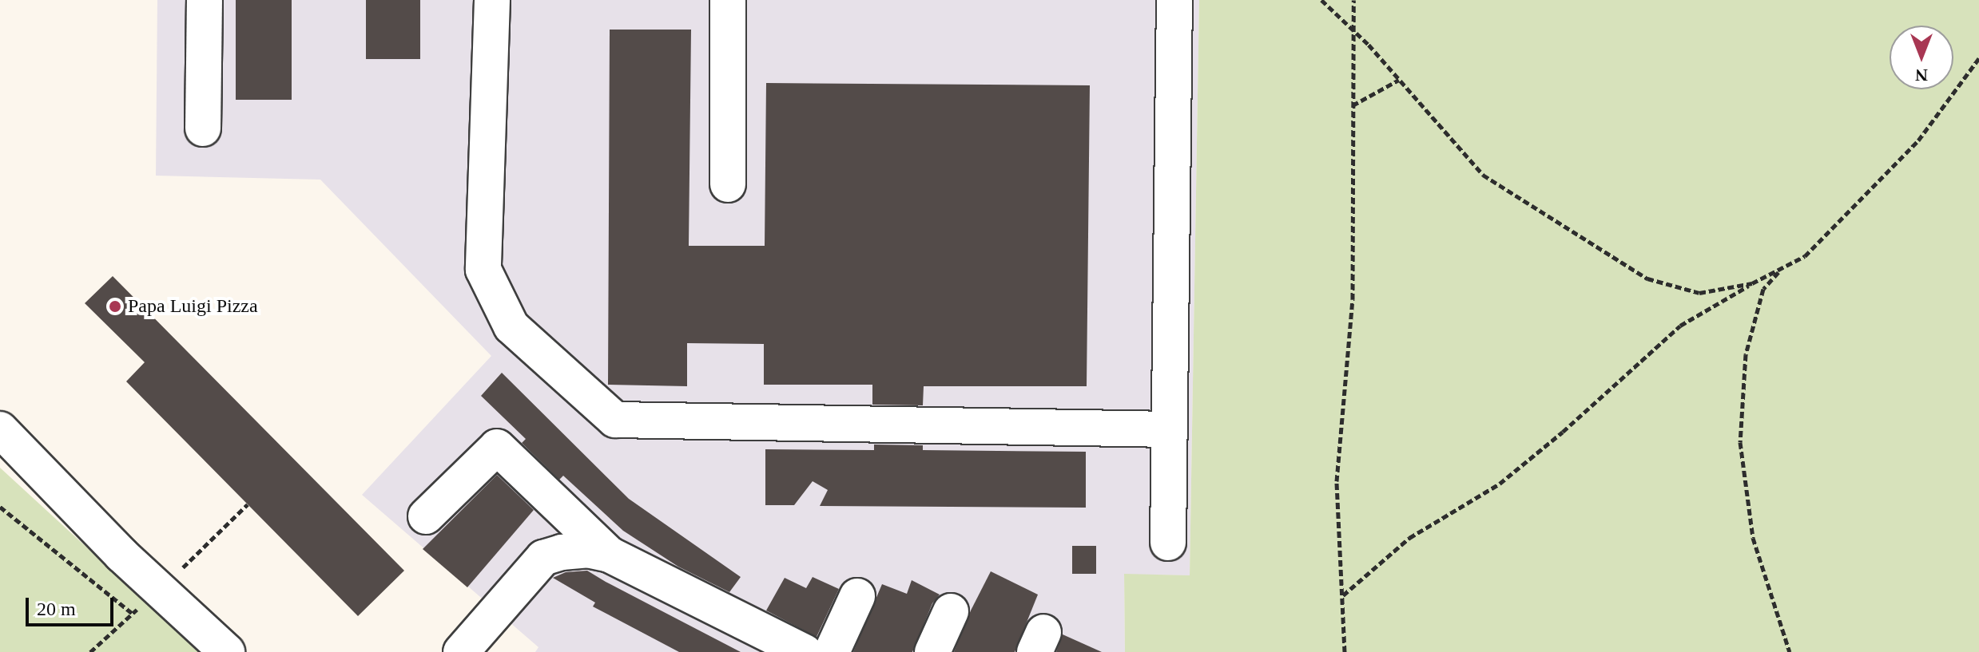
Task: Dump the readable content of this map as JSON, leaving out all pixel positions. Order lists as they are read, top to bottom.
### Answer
{
  "places": ["Papa Luigi Pizza"],
  "scale_bar": "20 m",
  "north": "bottom"
}
